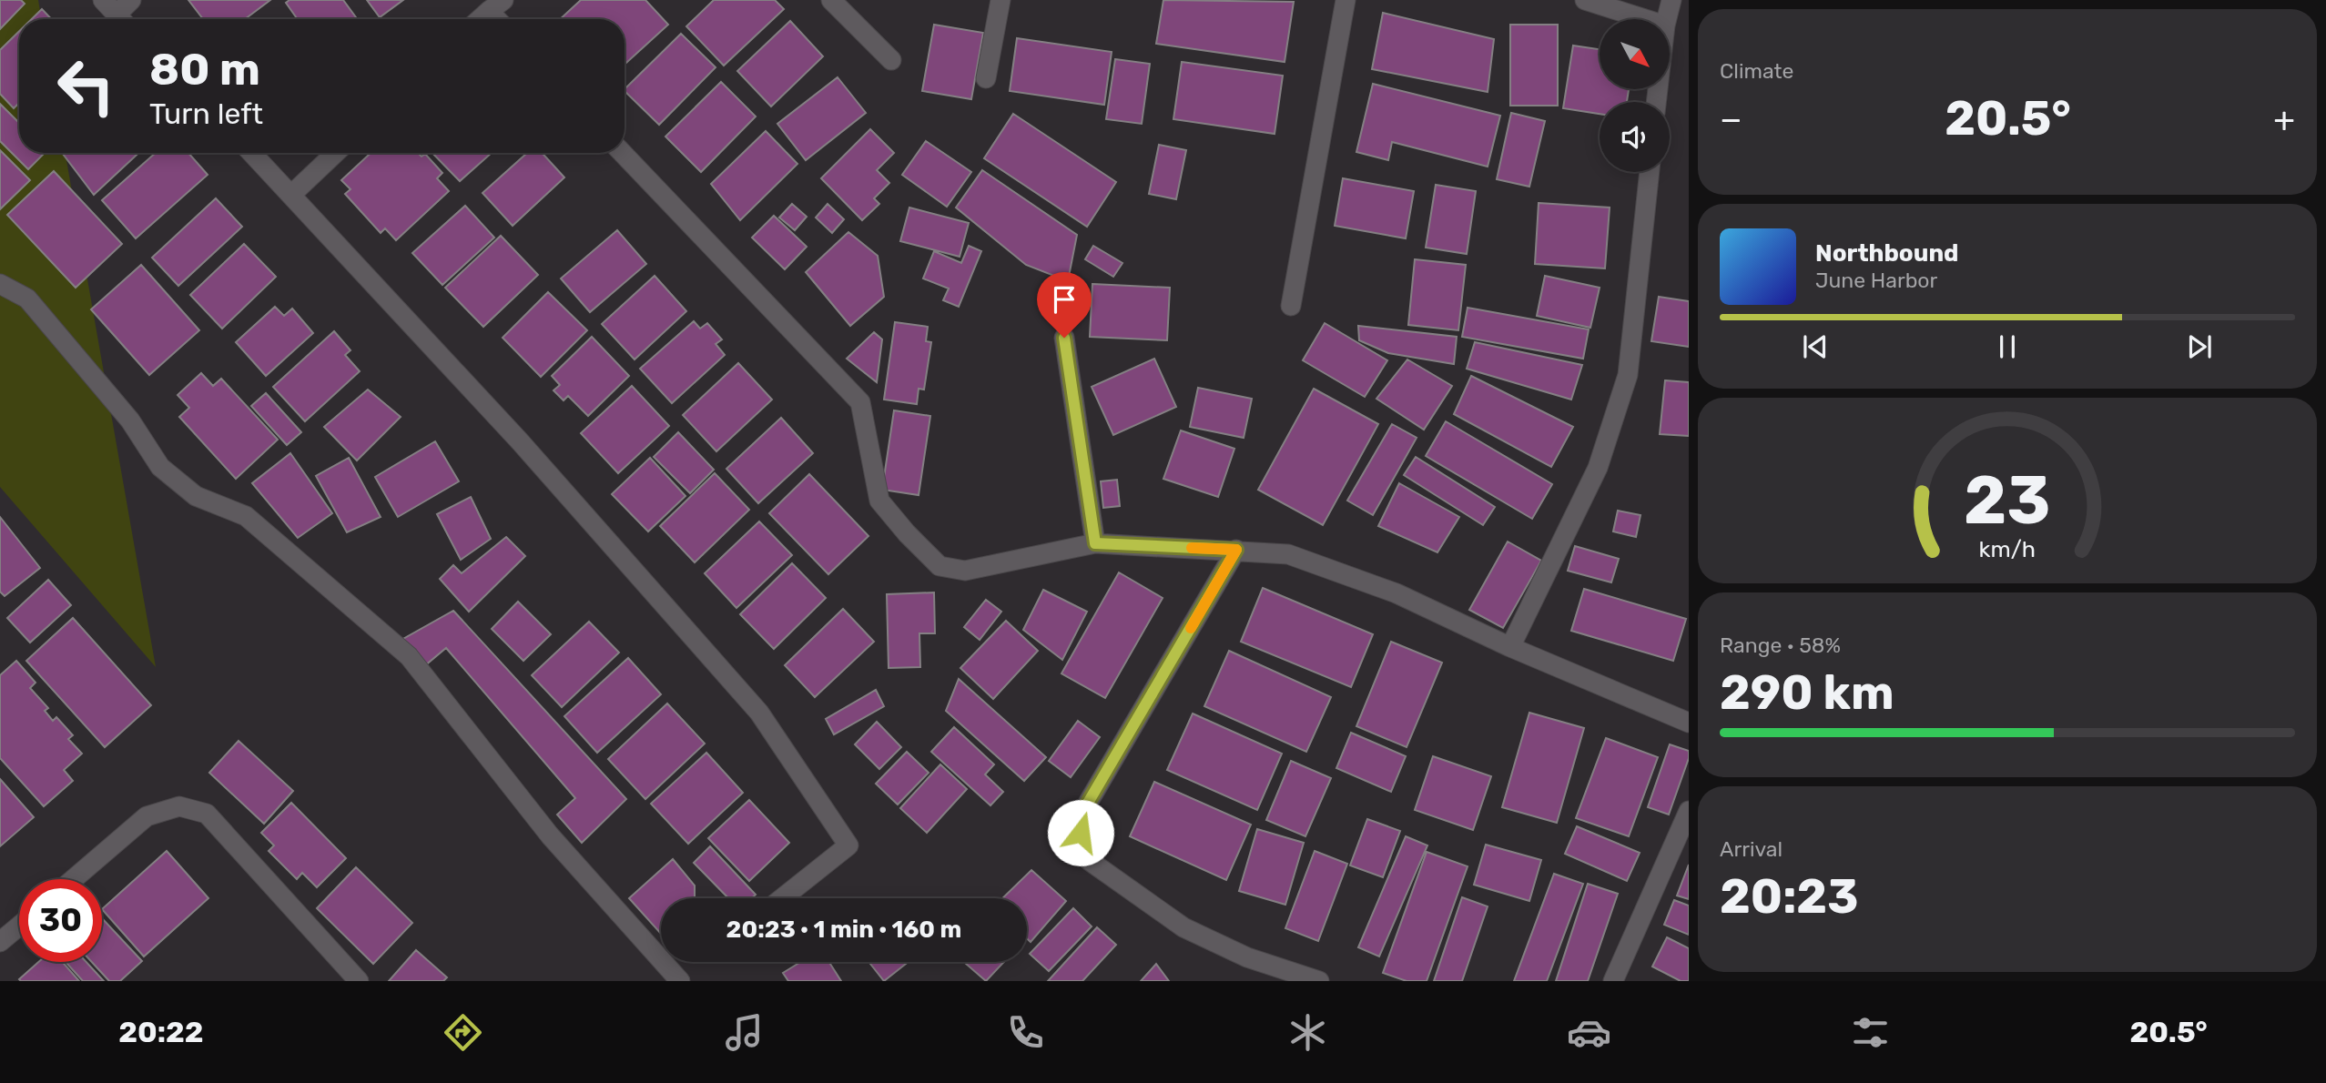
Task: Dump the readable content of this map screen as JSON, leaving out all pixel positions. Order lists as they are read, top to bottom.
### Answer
{
  "north": "bottom right",
  "page": {
    "tile": [
      "Climate",
      ["Range · 58%", "290 km"],
      ["Arrival", "20:23"]
    ],
    "turn": ["80 m", "Turn left"],
    "heat": ["−", "20.5°", "+"],
    "song": ["Northbound", "June Harbor"],
    "limit": "30",
    "trip": "20:23 · 1 min · 160 m",
    "tabs": ["20:22", "20.5°"],
    "gauge": ["23", "km/h"]
  }
}
